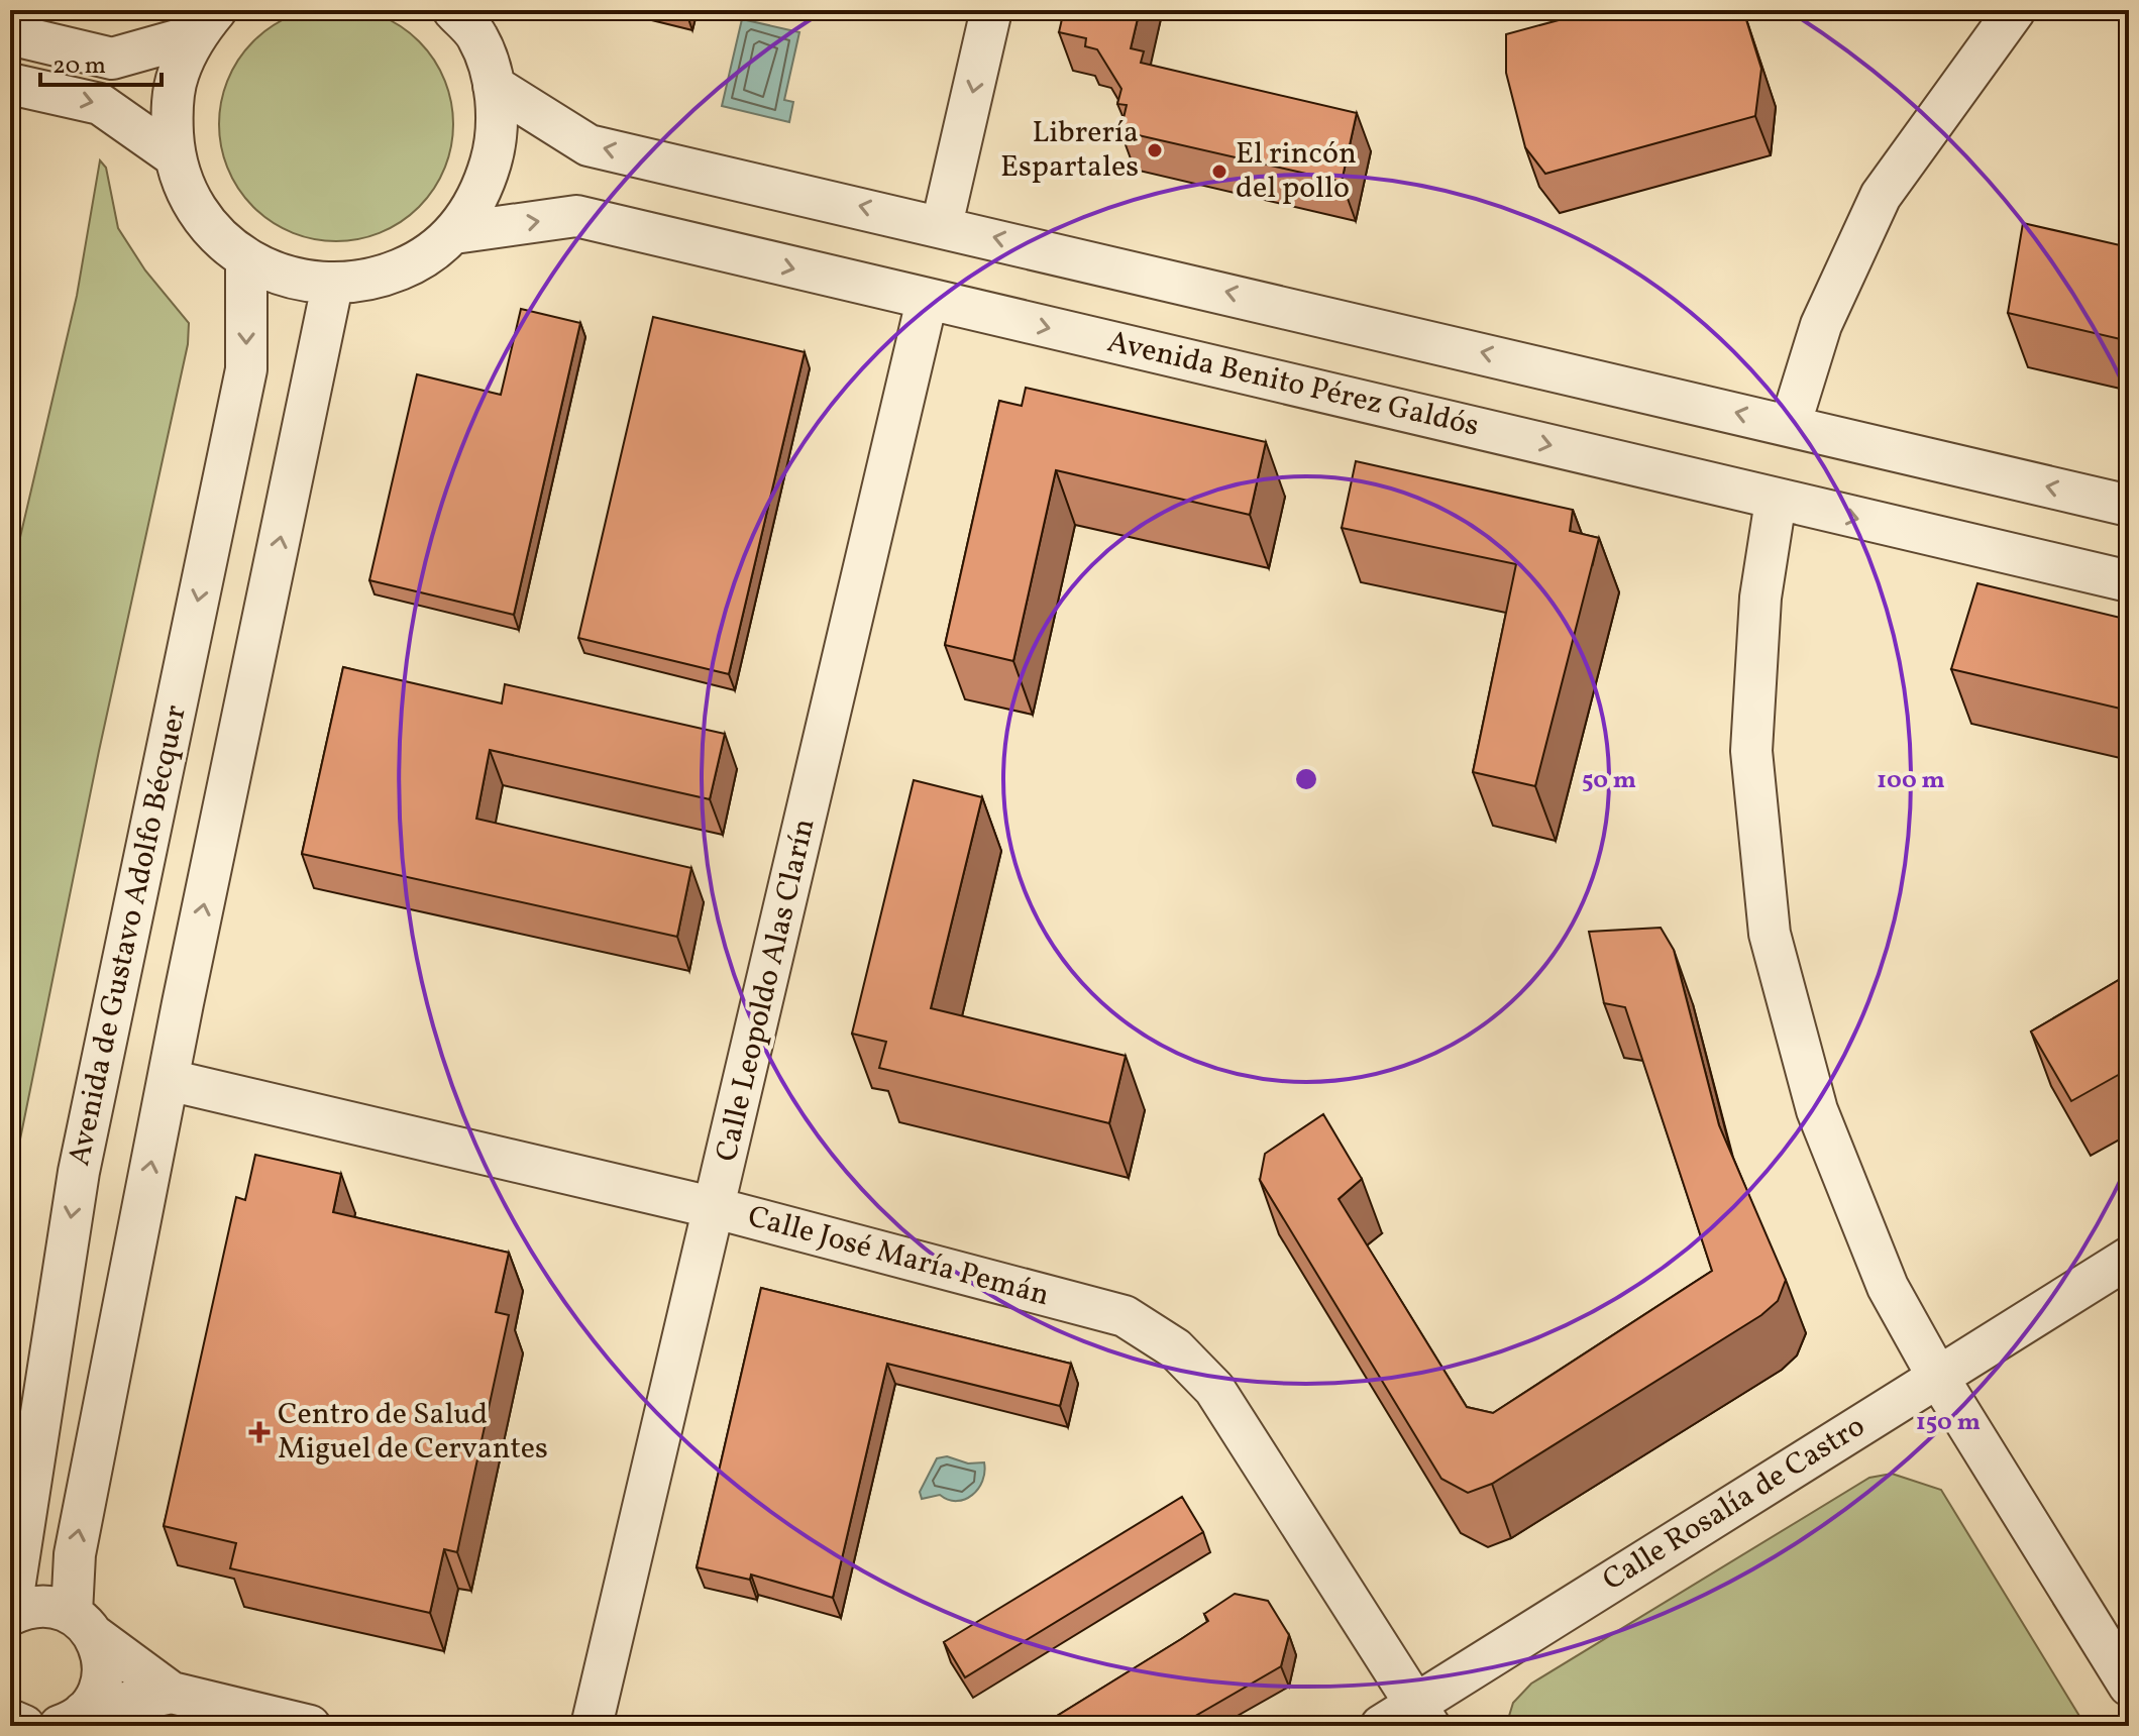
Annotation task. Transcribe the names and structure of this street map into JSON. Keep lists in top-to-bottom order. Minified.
{"streets":{"street":["Avenida Benito Pérez Galdós","Avenida de Gustavo Adolfo Bécquer","Calle Leopoldo Alas Clarín","Calle José María Pemán","Calle Rosalía de Castro"]},"crossings":[["Avenida Benito Pérez Galdós","Calle Leopoldo Alas Clarín"],["Calle Leopoldo Alas Clarín","Calle José María Pemán"],["Calle José María Pemán","Calle Rosalía de Castro"]],"places":{"other":["Librería Espartales","El rincón del pollo"],"health":["Centro de Salud Miguel de Cervantes"]},"scale_bar":"20 m","rings":["50 m","100 m","150 m"]}
